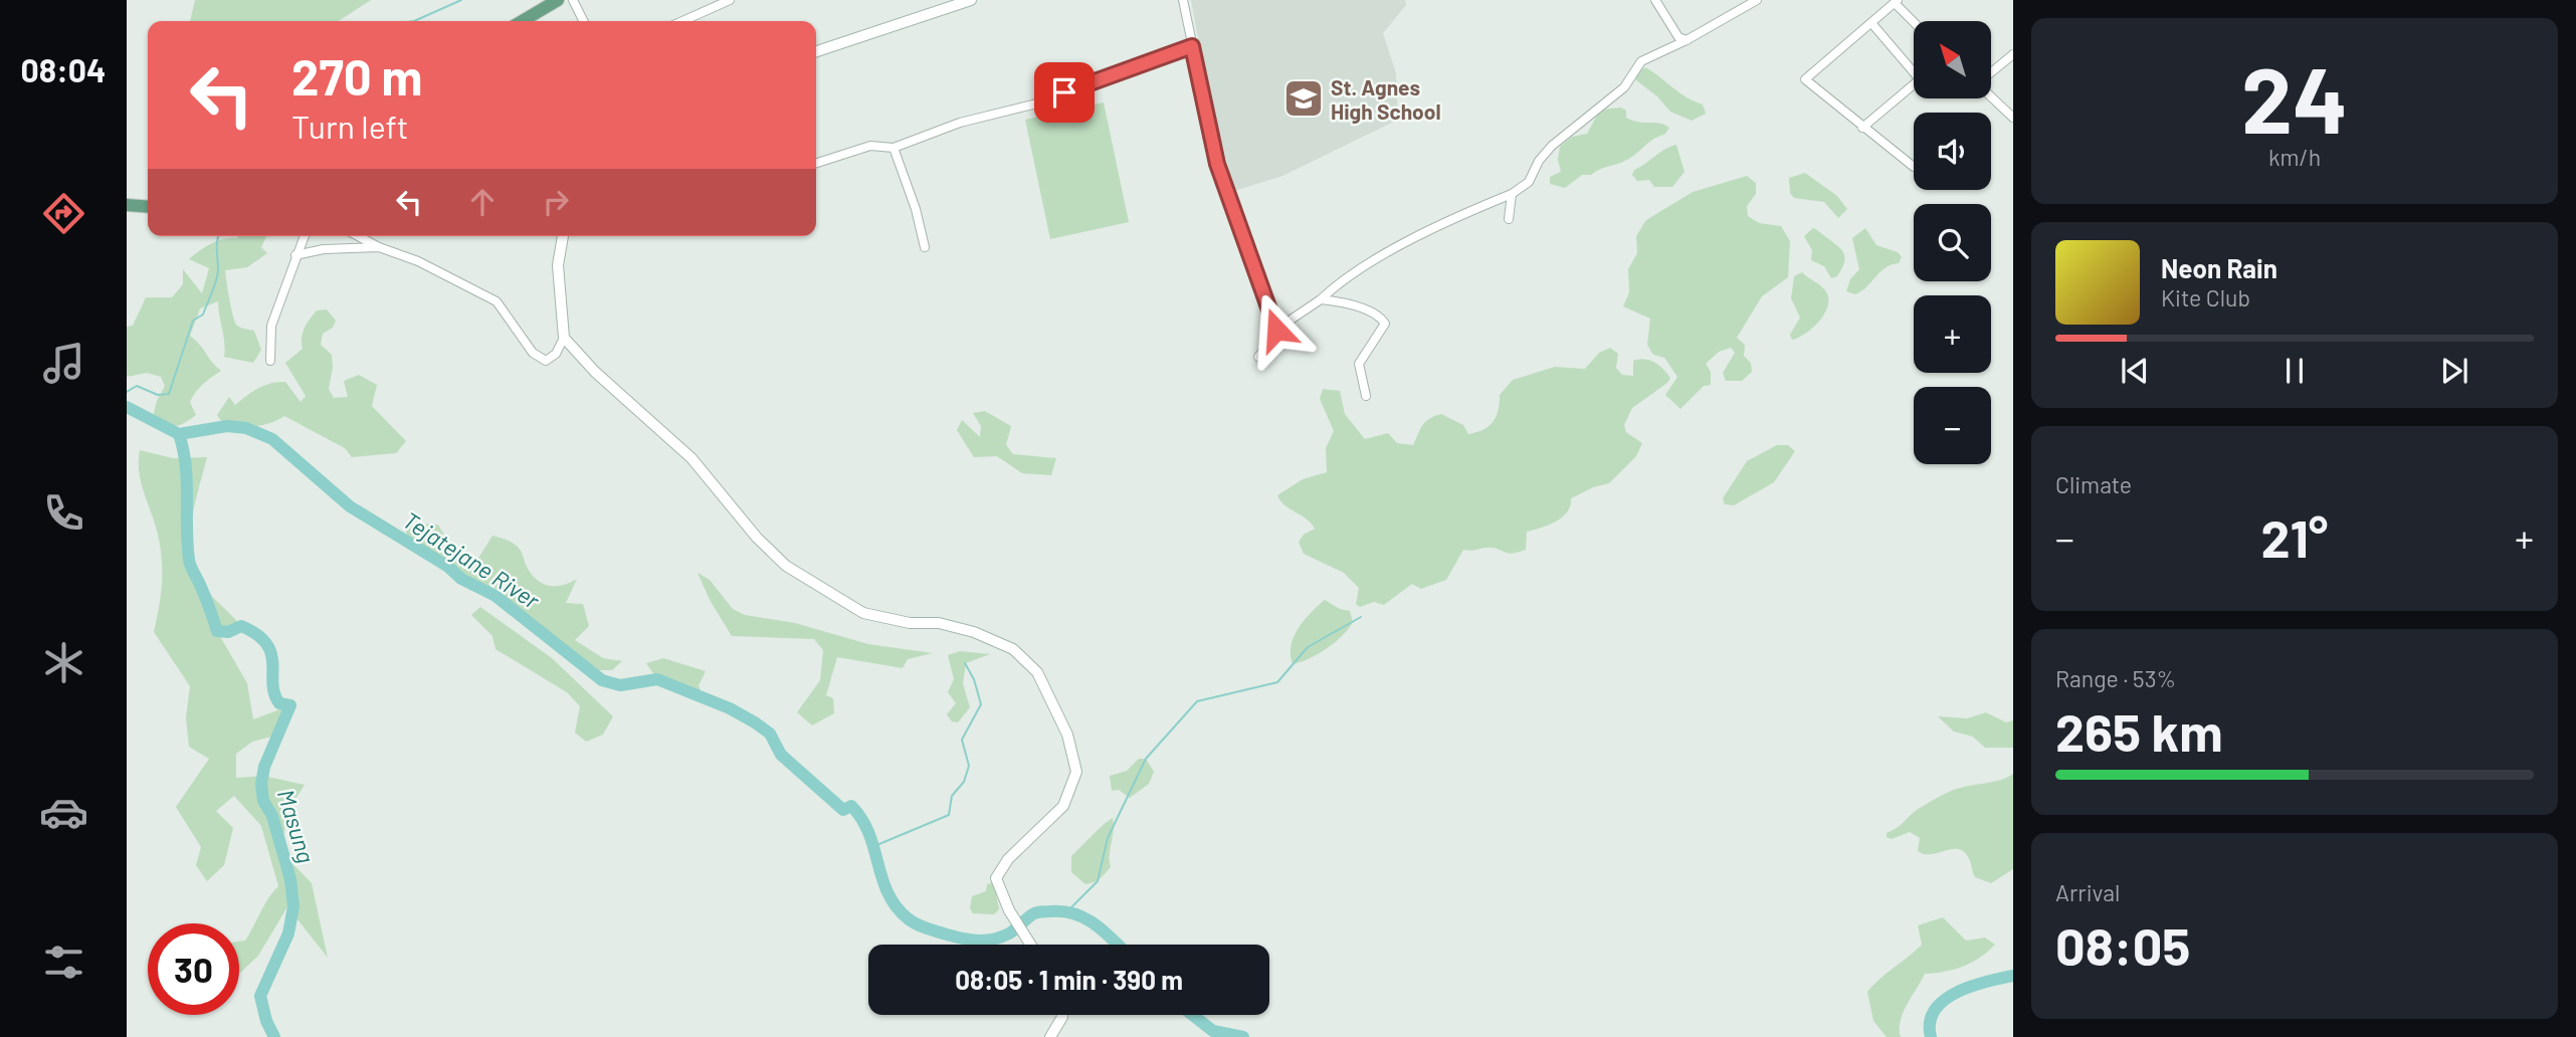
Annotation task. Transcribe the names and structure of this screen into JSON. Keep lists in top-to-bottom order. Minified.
{"water":["Tejatejane River","Masung"],"places":{"school or university":["St. Agnes High School"]},"north":"top left","page":{"tabs":"08:04","tile":[["24","km/h"],"Climate",["Range · 53%","265 km"],["Arrival","08:05"]],"map_buttons":["+","−"],"turn":["270 m","Turn left"],"song":["Neon Rain","Kite Club"],"heat":["−","21°","+"],"limit":"30","trip":"08:05 · 1 min · 390 m"}}
